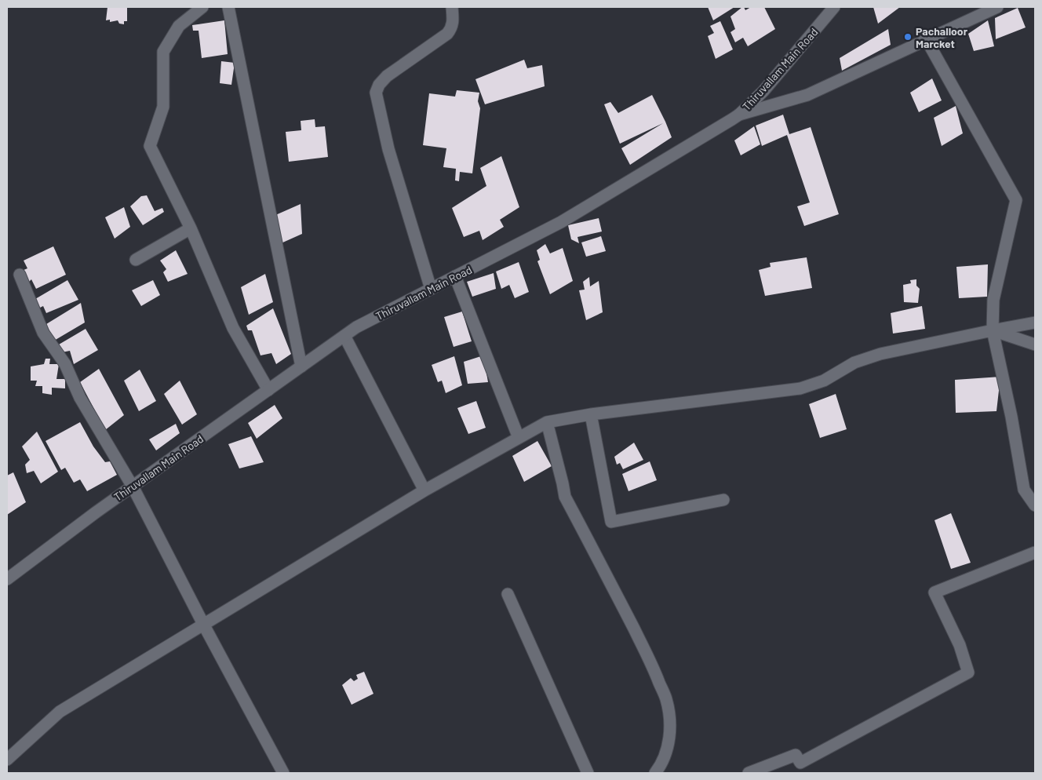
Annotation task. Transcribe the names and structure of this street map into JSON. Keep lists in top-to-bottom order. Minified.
{"streets":{"street":["Thiruvallam Main Road"]},"places":["Pachalloor Marcket"]}
